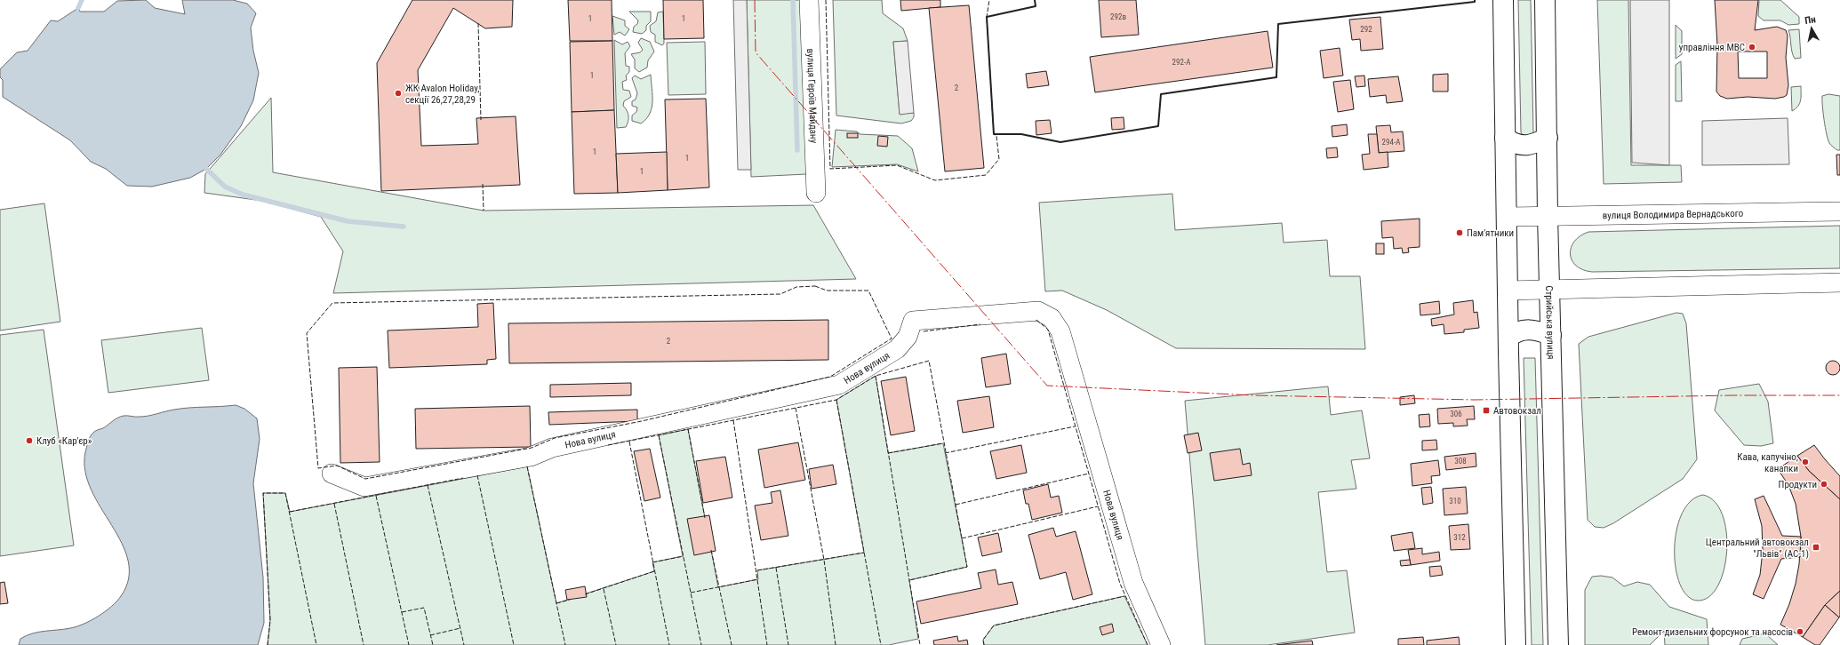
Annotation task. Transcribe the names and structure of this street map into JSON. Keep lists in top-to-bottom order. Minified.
{"streets":{"main road":["Стрийська вулиця"],"street":["вулиця Героїв Майдану","вулиця Володимира Вернадського","Нова вулиця"]},"crossings":[["вулиця Володимира Вернадського","Стрийська вулиця"]],"places":{"other":["управління МВС","ЖК Avalon Holiday, секції 26,27,28,29","Пам'ятники","Клуб «Кар'єр»","Кава, капучіно, канапки","Продукти","Ремонт дизельних форсунок та насосів"],"transit":["Автовокзал","Центральний автовокзал \"Львів\" (АС-1)"]},"house_numbers":["292в","1","1","292","292-А","1","2","294-А","1","1","1","2","306","308","310","312"],"north":"top"}
